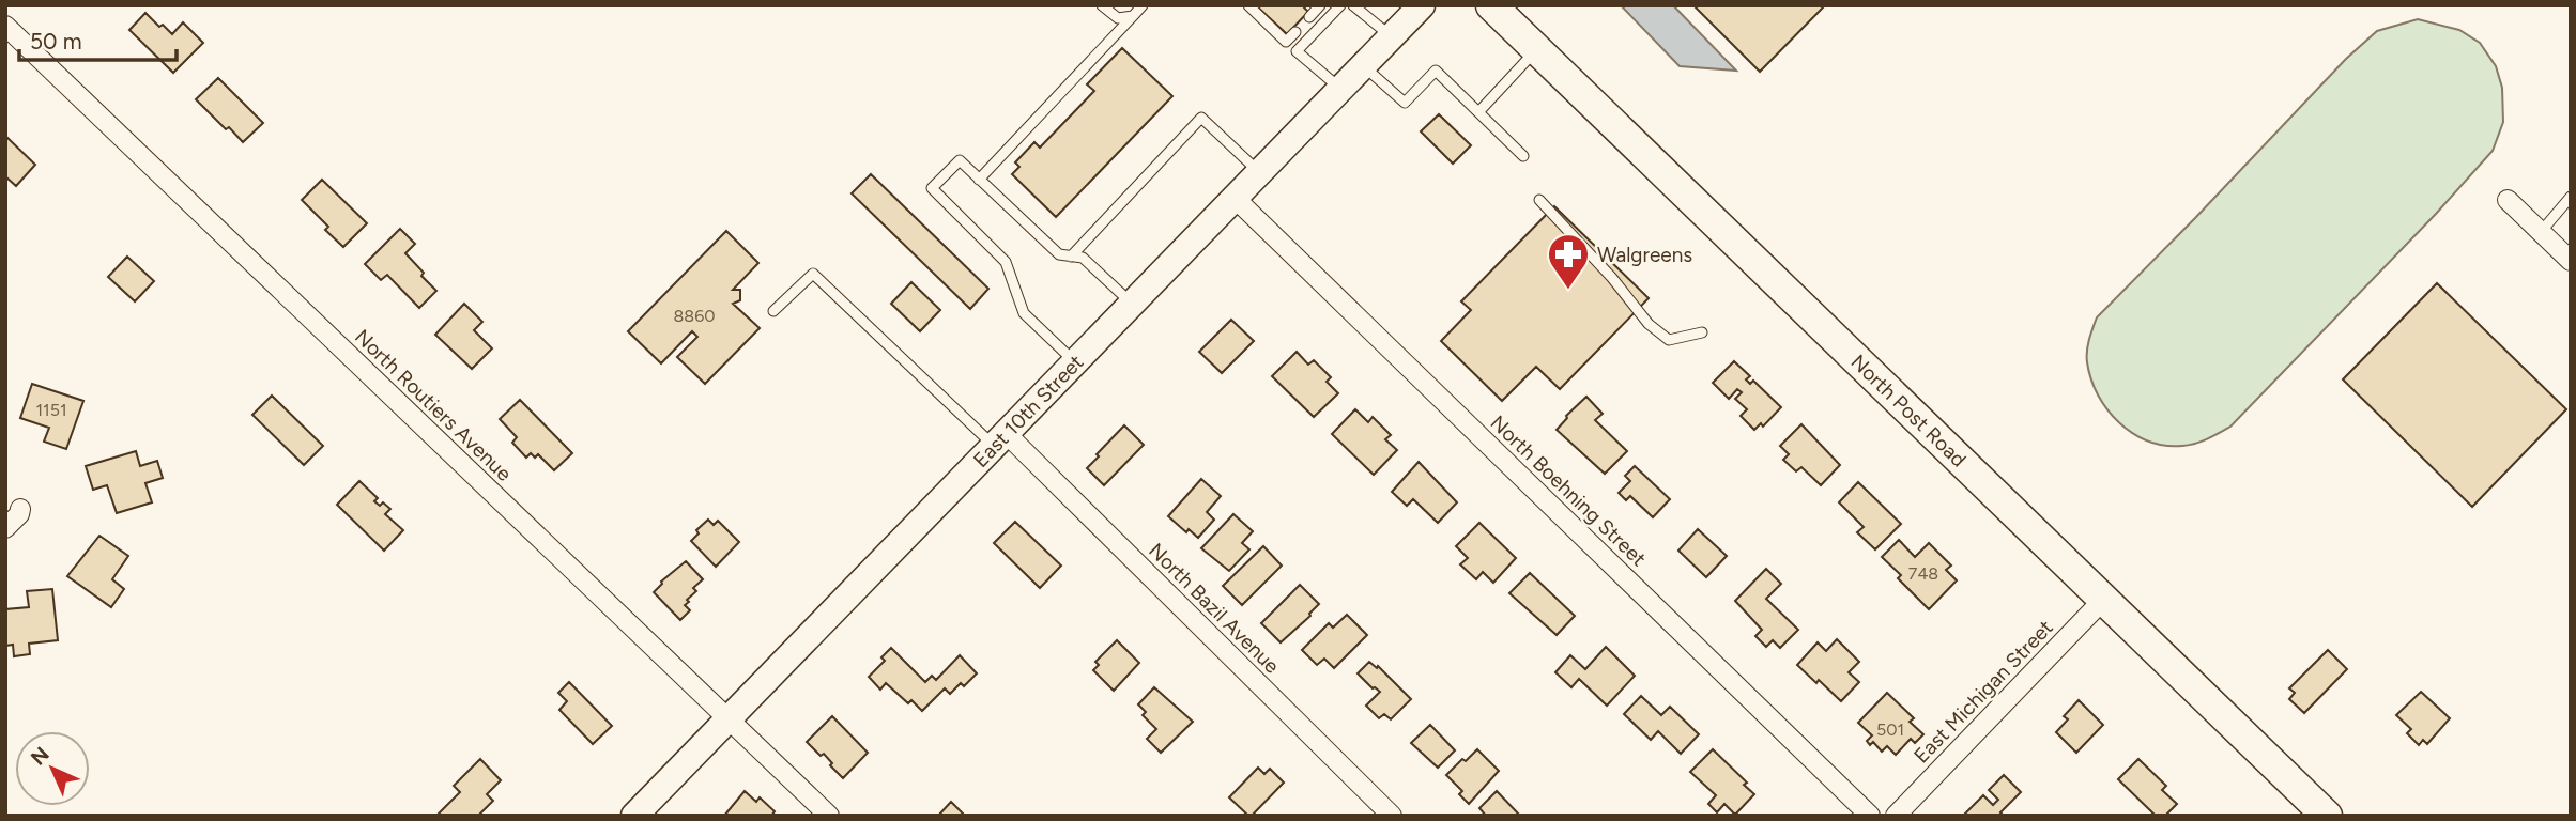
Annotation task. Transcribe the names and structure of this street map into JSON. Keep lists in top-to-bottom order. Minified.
{"streets":{"main road":["East 10th Street","North Post Road"],"street":["North Routiers Avenue","North Boehning Street","North Bazil Avenue","East Michigan Street"]},"crossings":[["North Routiers Avenue","East 10th Street"],["East 10th Street","North Boehning Street"],["East 10th Street","North Bazil Avenue"],["North Post Road","East Michigan Street"]],"places":{"pharmacy":["Walgreens"]},"house_numbers":["8860","1151","748","501"],"scale_bar":"50 m","north":"top left"}
